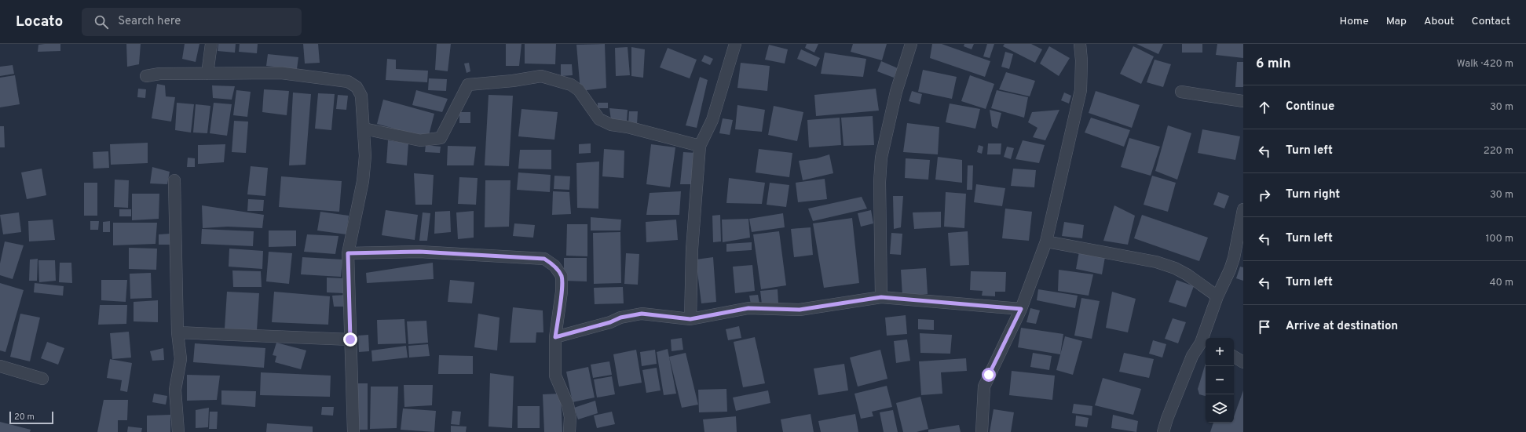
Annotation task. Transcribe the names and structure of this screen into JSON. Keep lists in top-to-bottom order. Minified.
{"scale_bar":"20 m","page":{"header":"Locato","search":"Search here","nav":["Home","Map","About","Contact"],"heading":["6 min","Walk · 420 m"],"list":[["Continue","30 m"],["Turn left","220 m"],["Turn right","30 m"],["Turn left","100 m"],["Turn left","40 m"],"Arrive at destination"],"map_buttons":["+","−"],"scale":"20 m"}}
